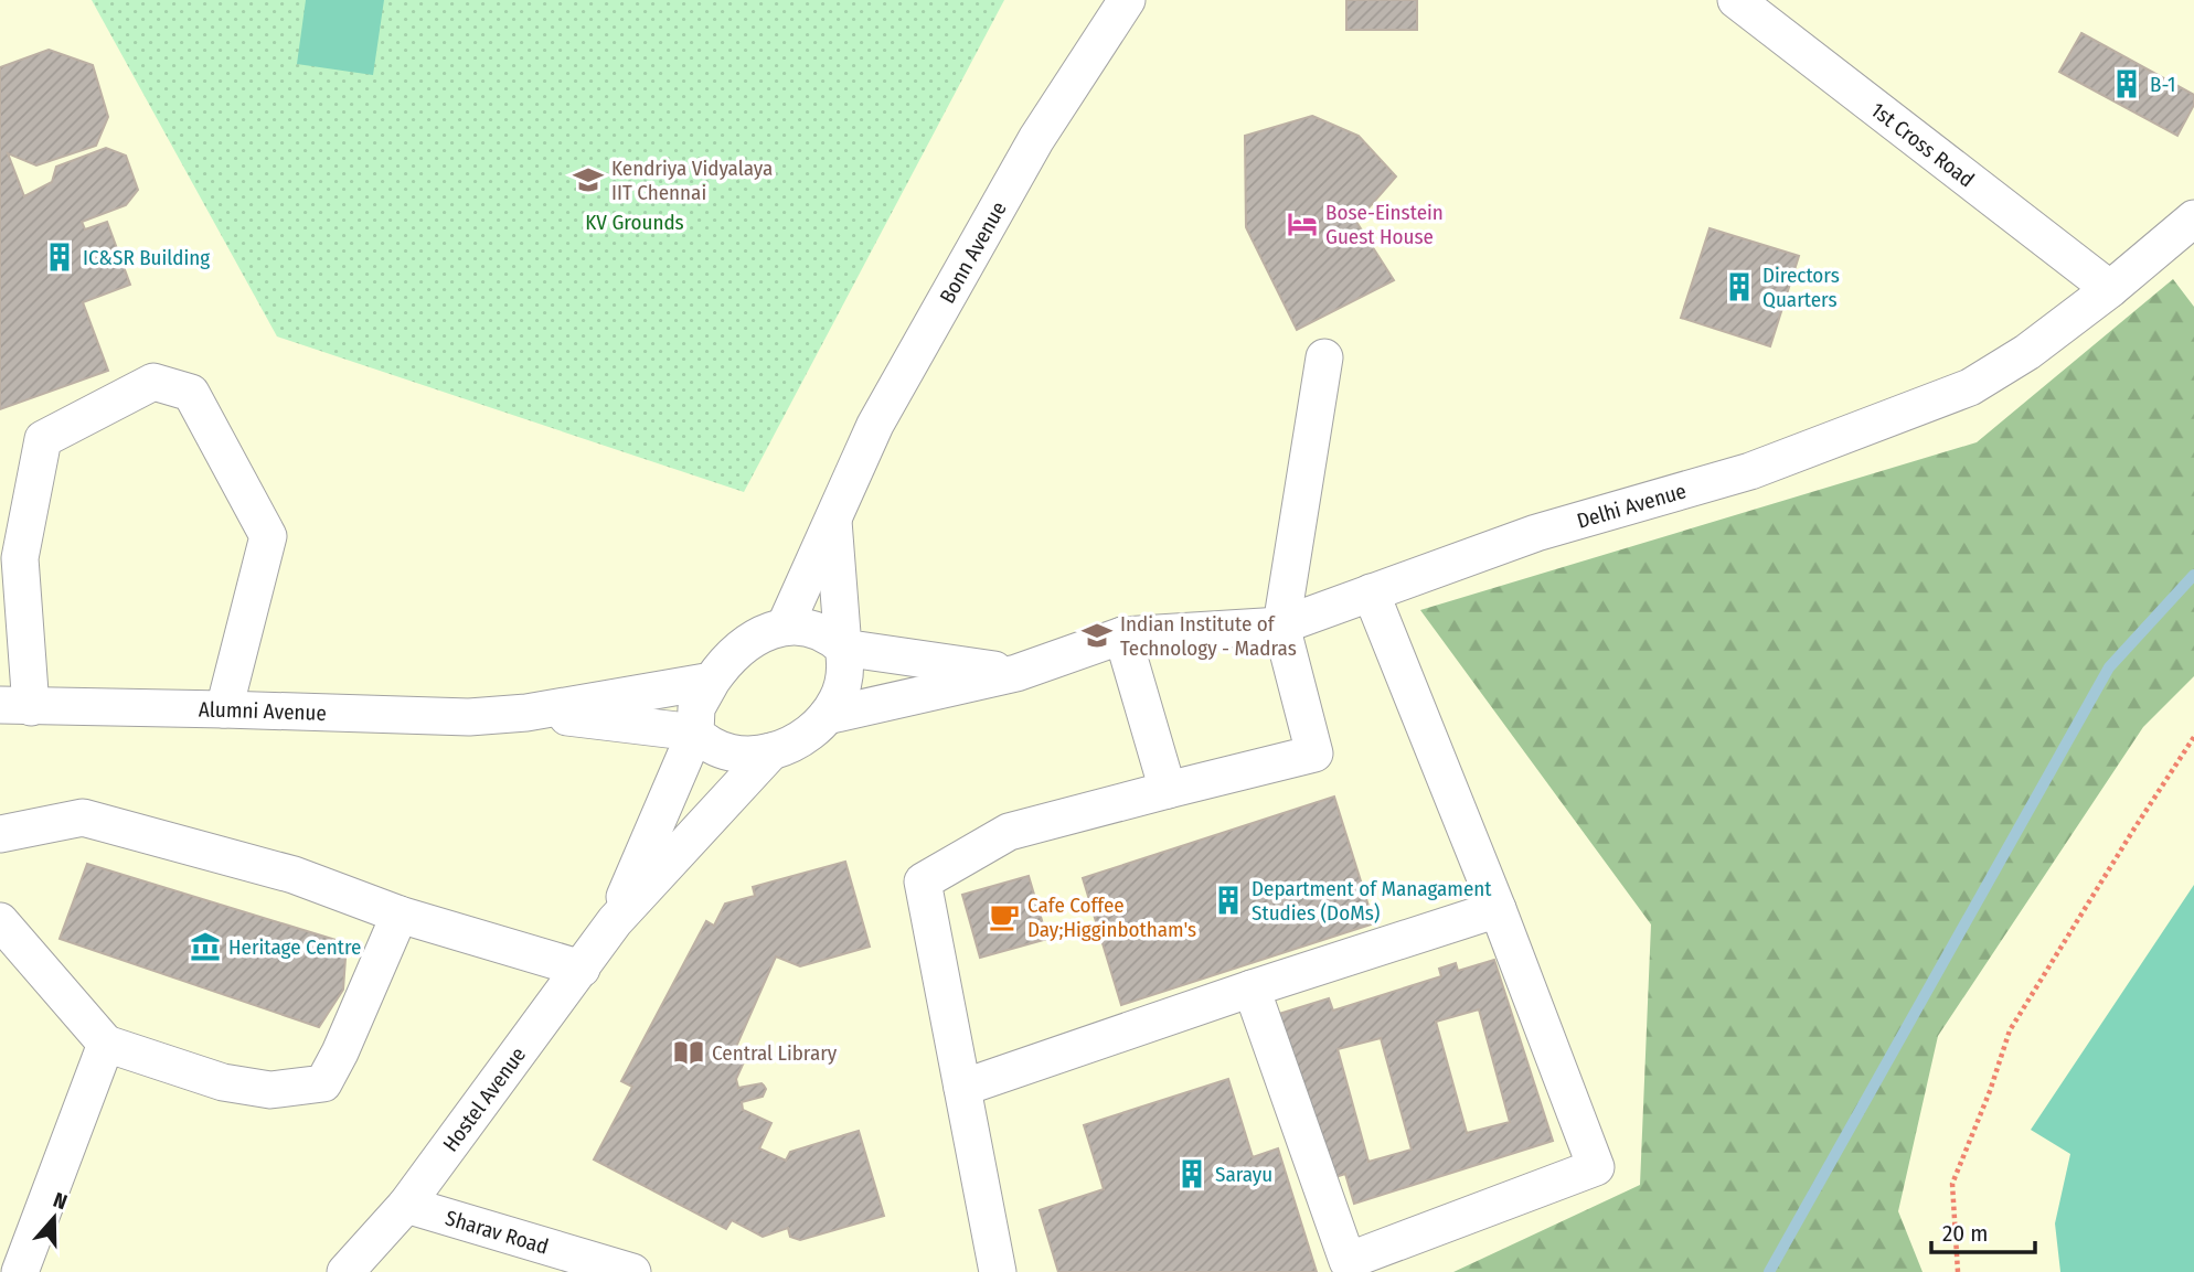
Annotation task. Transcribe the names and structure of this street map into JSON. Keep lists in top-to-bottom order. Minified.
{"streets":{"street":["1st Cross Road","Bonn Avenue","Delhi Avenue","Alumni Avenue","Hostel Avenue","Sharav Road"]},"crossings":[["1st Cross Road","Delhi Avenue"],["Bonn Avenue","Delhi Avenue"],["Hostel Avenue","Sharav Road"]],"parks":["KV Grounds"],"places":{"building":["B-1","IC&SR Building","Directors Quarters","Department of Managament Studies (DoMs)","Sarayu"],"school or university":["Kendriya Vidyalaya IIT Chennai","Indian Institute of Technology - Madras"],"hotel":["Bose-Einstein Guest House"],"cafe":["Cafe Coffee Day;Higginbotham's"],"museum":["Heritage Centre"],"library":["Central Library"]},"scale_bar":"20 m","north":"top"}
